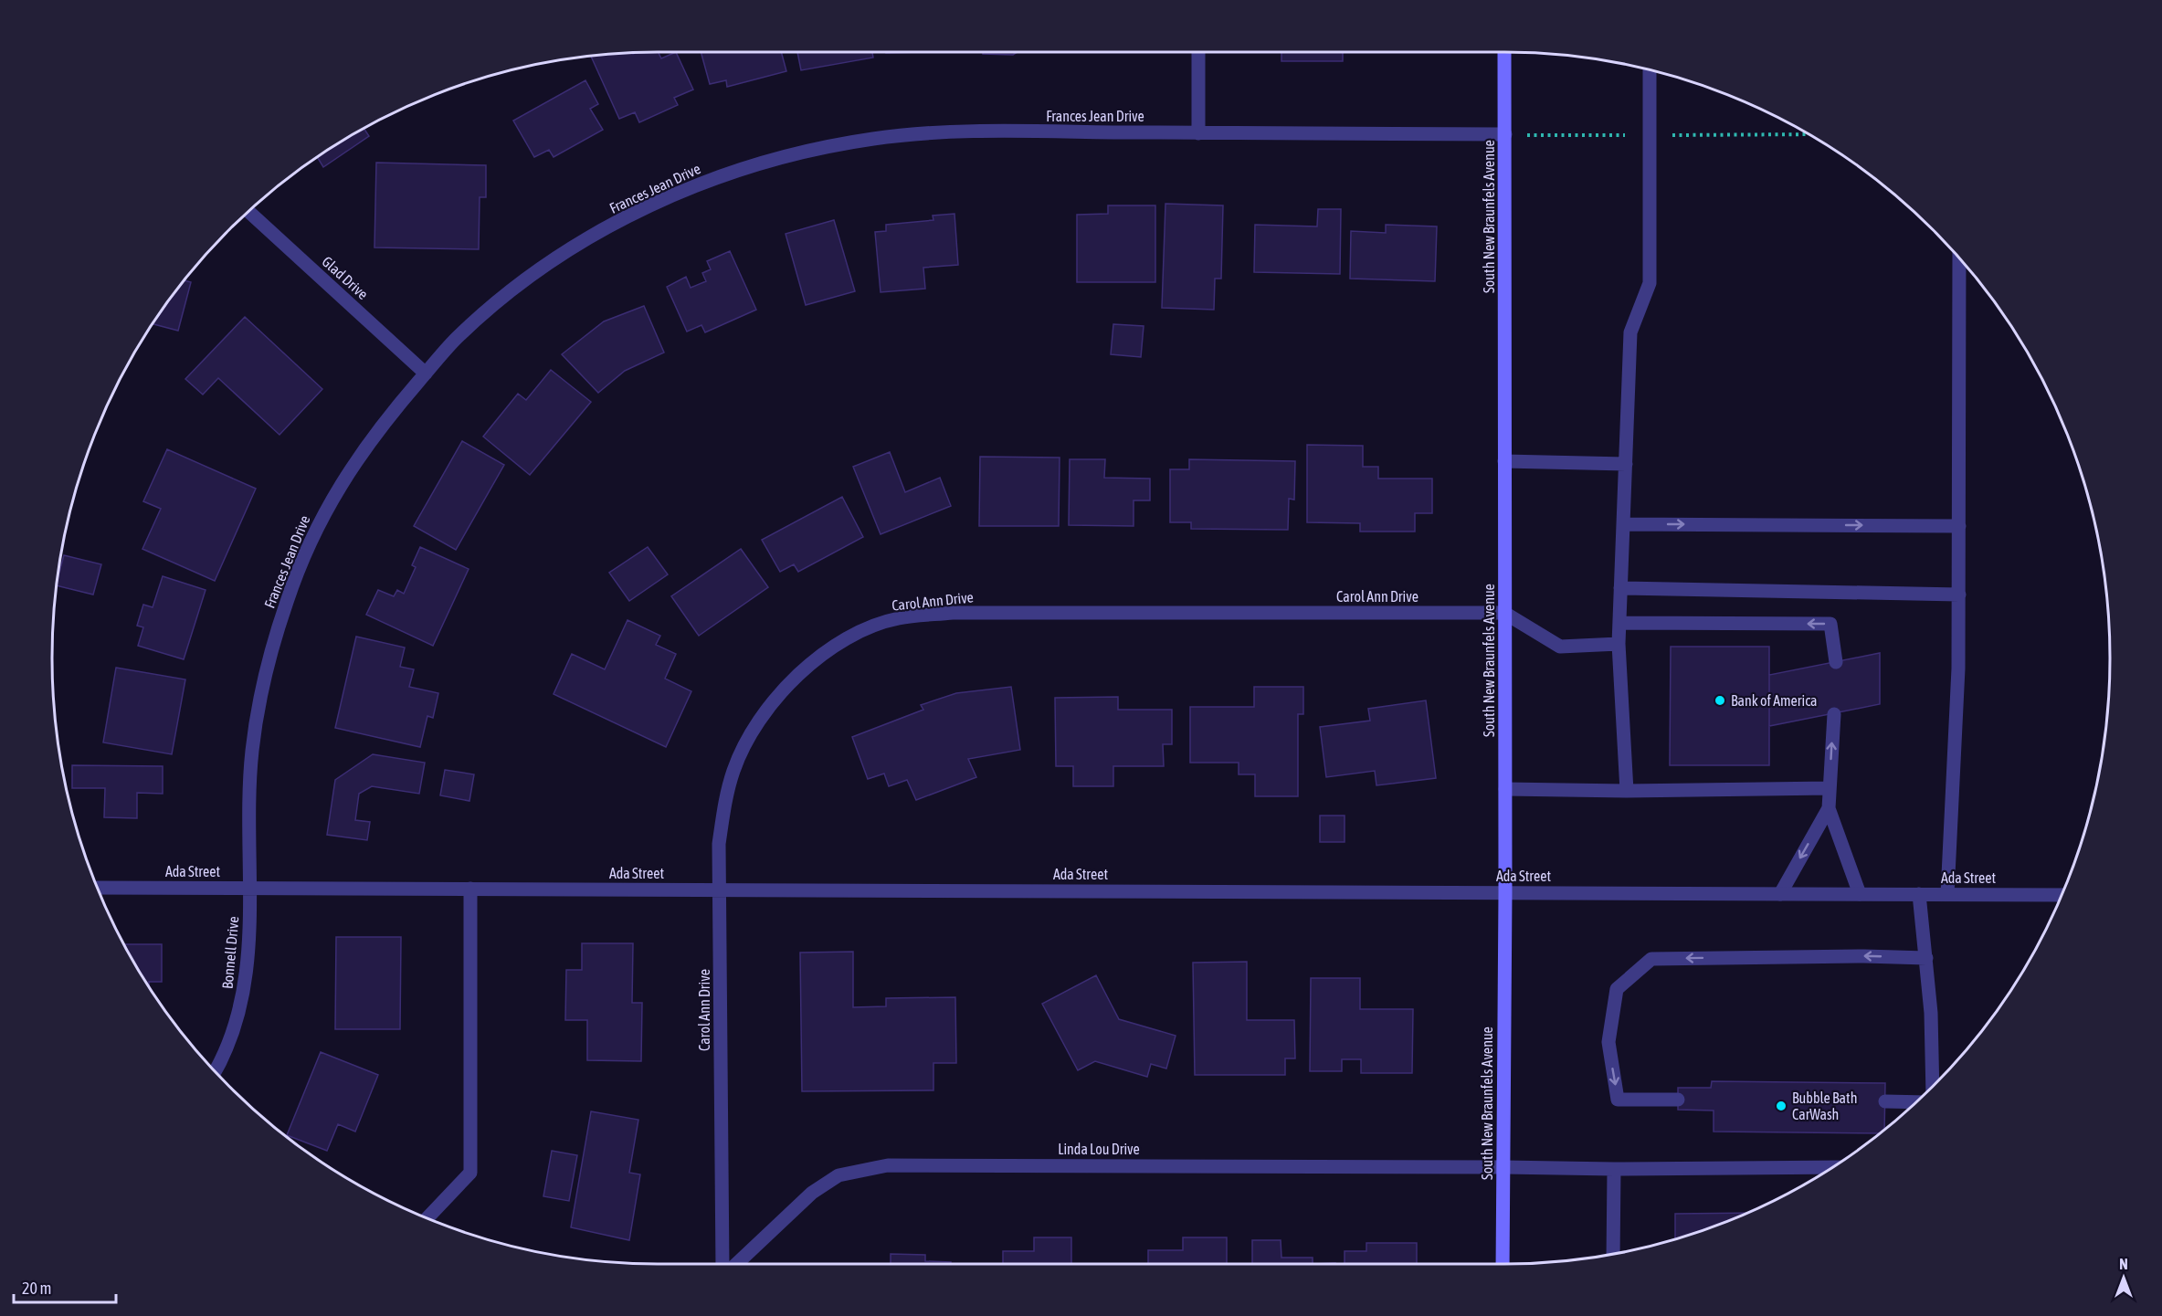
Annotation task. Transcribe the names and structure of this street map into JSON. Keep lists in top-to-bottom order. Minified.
{"streets":{"main road":["South New Braunfels Avenue"],"street":["Frances Jean Drive","Glad Drive","Carol Ann Drive","Ada Street","Bonnell Drive","Linda Lou Drive"]},"crossings":[["Frances Jean Drive","South New Braunfels Avenue"],["Frances Jean Drive","Glad Drive"],["Frances Jean Drive","Ada Street"],["Frances Jean Drive","Bonnell Drive"],["South New Braunfels Avenue","Carol Ann Drive"],["South New Braunfels Avenue","Ada Street"],["South New Braunfels Avenue","Linda Lou Drive"],["Carol Ann Drive","Ada Street"],["Ada Street","Bonnell Drive"]],"places":["Bank of America","Bubble Bath CarWash"],"scale_bar":"20 m","north":"top"}
